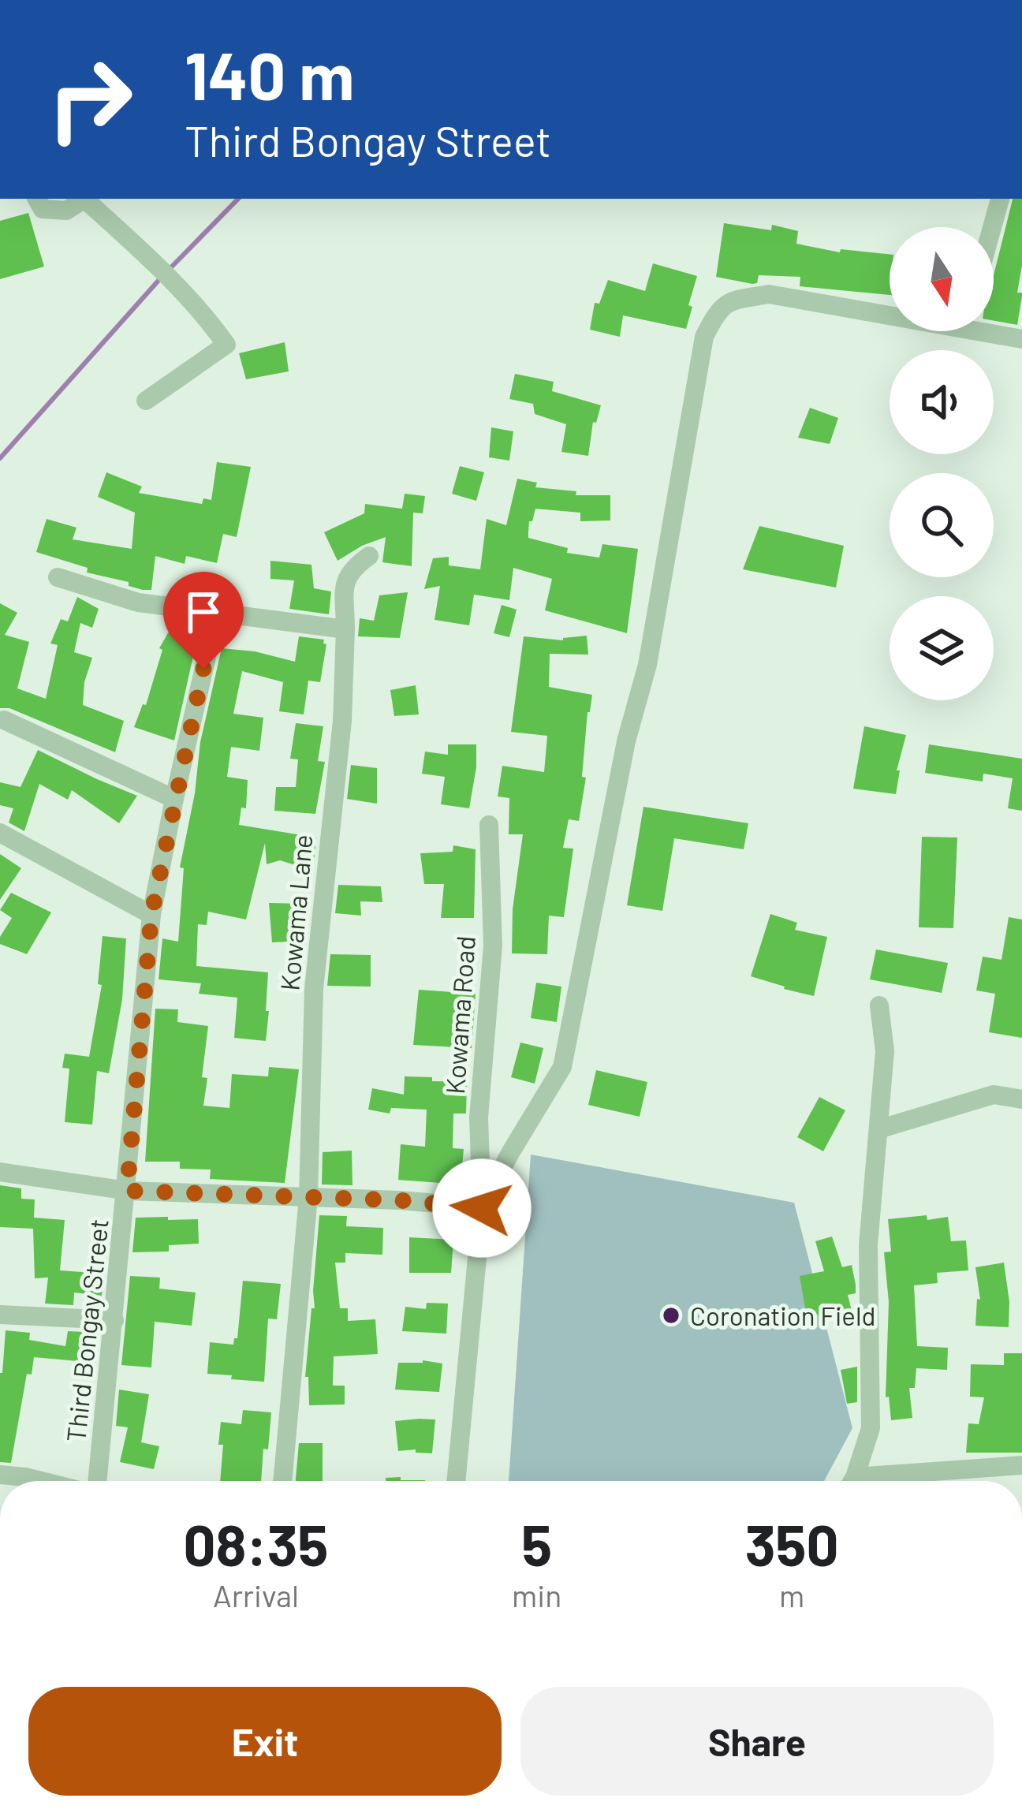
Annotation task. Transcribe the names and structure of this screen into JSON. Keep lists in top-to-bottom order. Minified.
{"streets":{"street":["Kowama Lane","Kowama Road","Third Bongay Street"]},"places":["Coronation Field"],"north":"bottom","page":{"turn":["140 m","Third Bongay Street"],"eta":["08:35","Arrival","5","min","350","m"],"buttons":["Exit","Share"]}}
